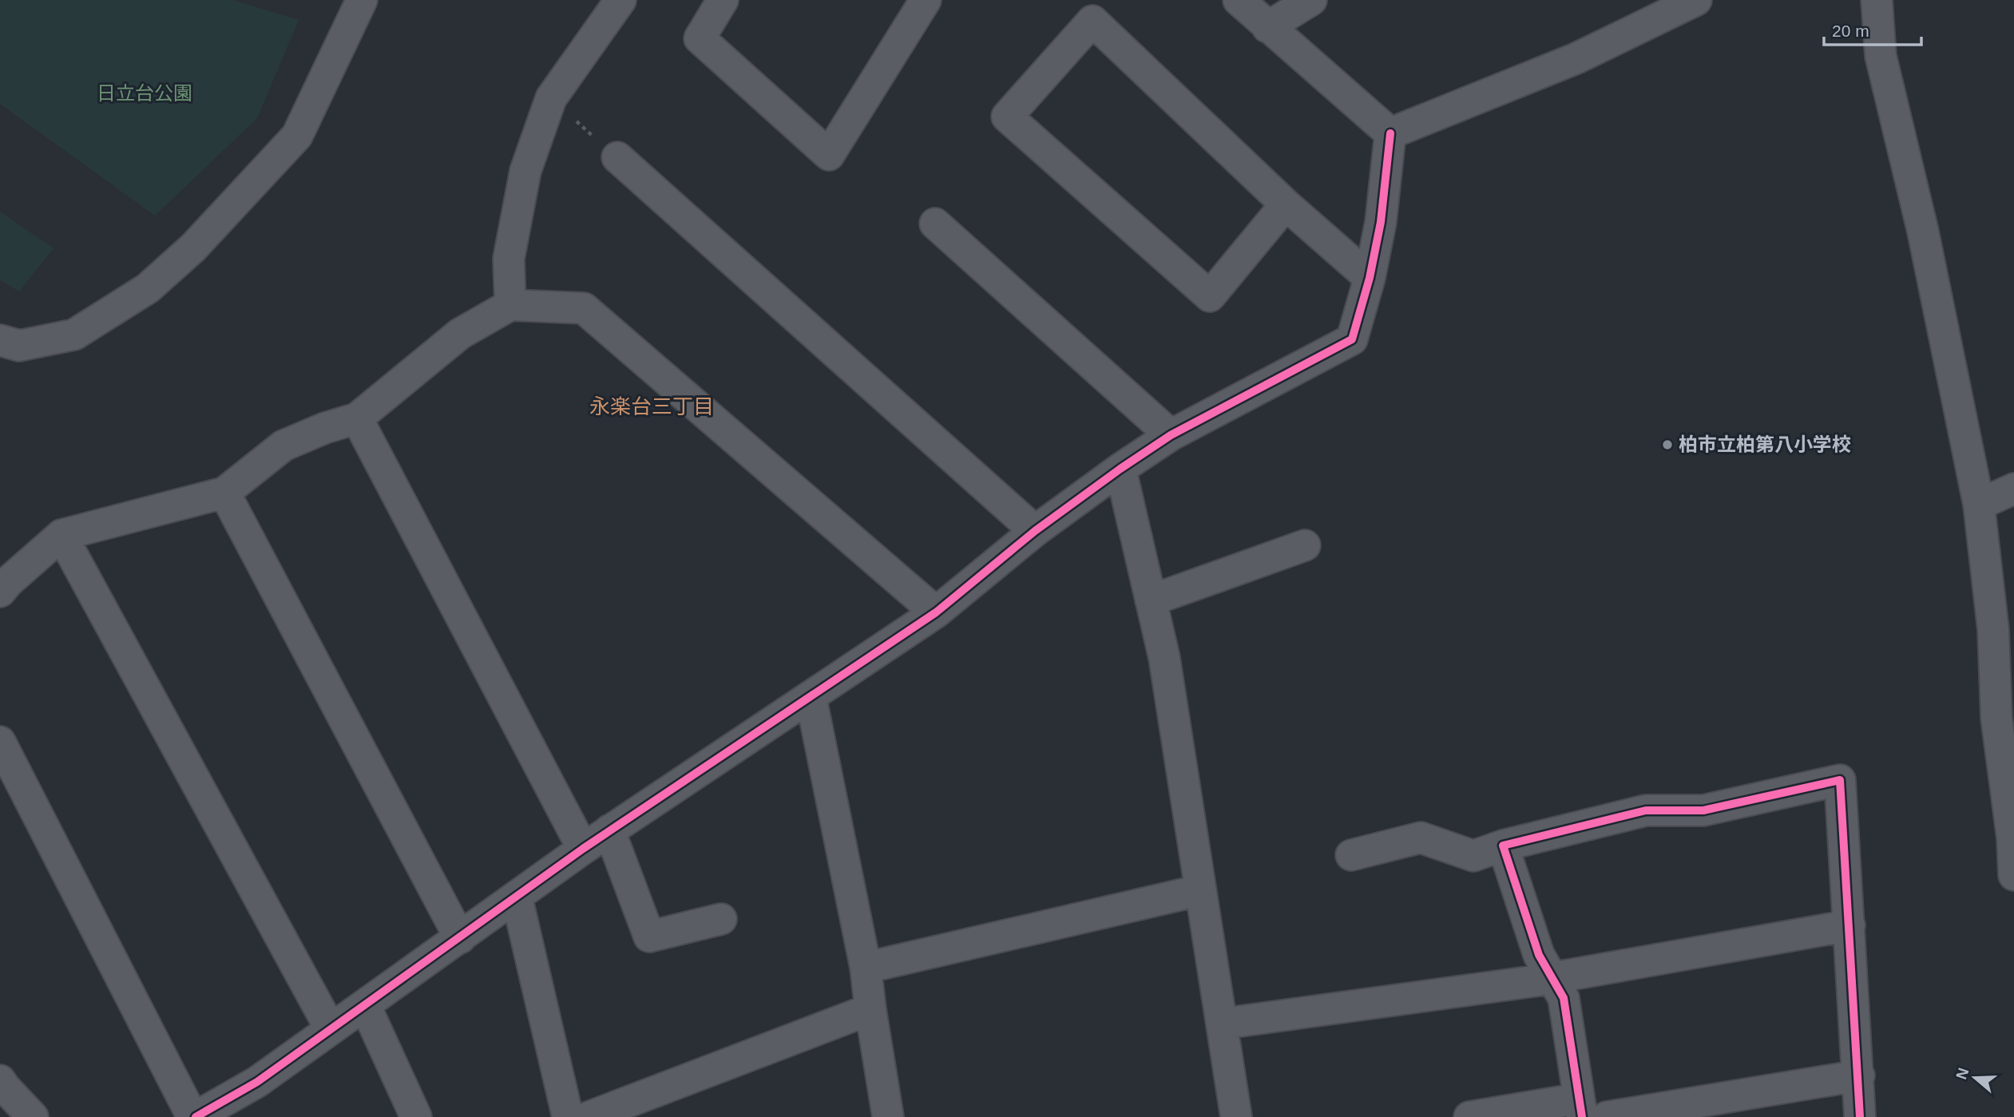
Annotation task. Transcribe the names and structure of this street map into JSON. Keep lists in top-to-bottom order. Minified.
{"districts":["永楽台三丁目"],"parks":["日立台公園"],"places":["柏市立柏第八小学校"],"scale_bar":"20 m","north":"left"}
